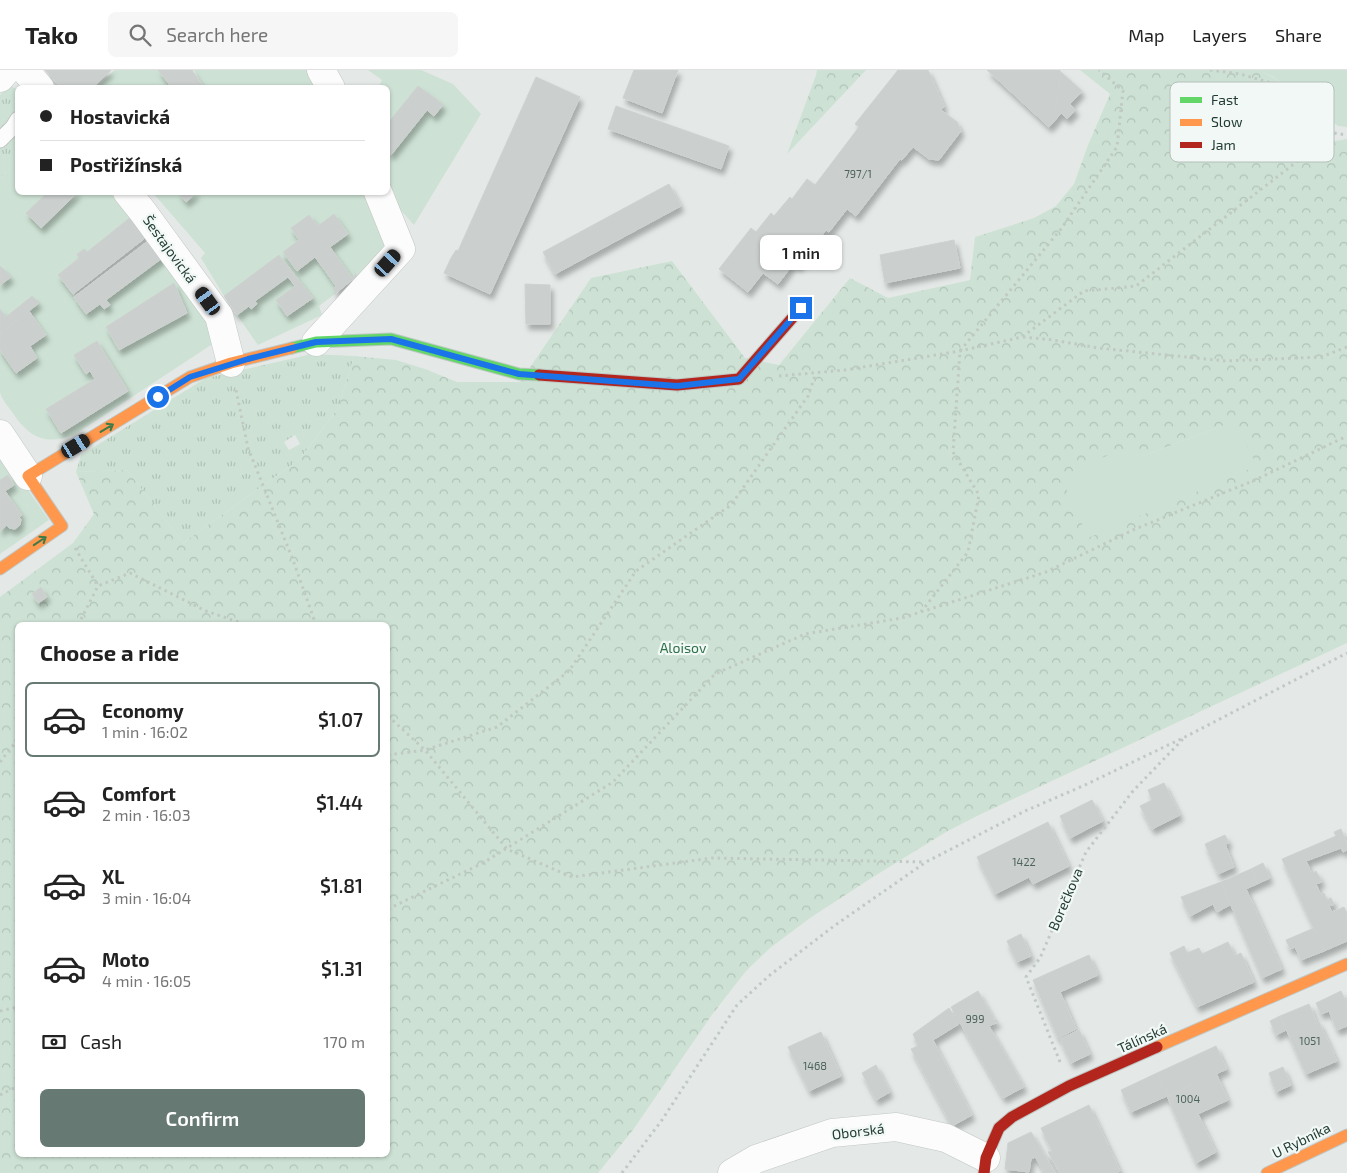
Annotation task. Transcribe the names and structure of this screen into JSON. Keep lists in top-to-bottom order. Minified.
{"streets":{"street":["Šestajovická","Tálínská","Oborská","U Rybníka"],"path":["Borečkova"]},"crossings":[["Borečkova","Tálínská"],["Tálínská","Oborská"]],"parks":["Aloisov"],"house_numbers":["797/1","1422","999","1051","1468","1004"],"legend":["Fast","Slow","Jam"],"page":{"header":"Tako","search":"Search here","nav":["Map","Layers","Share"],"banner":["Hostavická","Postřižínská"],"bubble":"1 min","heading":"Choose a ride","list":[{"name":"Economy","note":"1 min · 16:02","value":"$1.07"},{"name":"Comfort","note":"2 min · 16:03","value":"$1.44"},{"name":"XL","note":"3 min · 16:04","value":"$1.81"},{"name":"Moto","note":"4 min · 16:05","value":"$1.31"}],"pay":["Cash","170 m"],"buttons":"Confirm"}}
